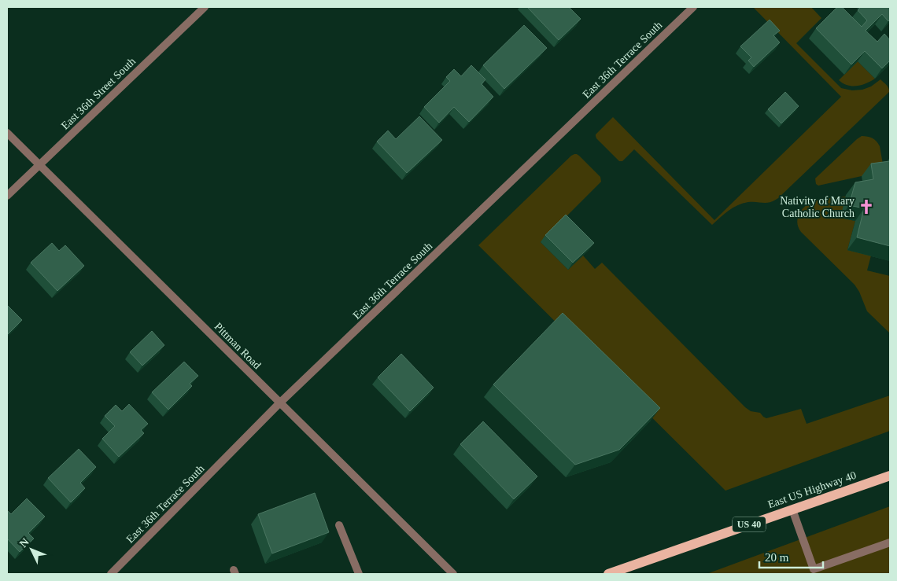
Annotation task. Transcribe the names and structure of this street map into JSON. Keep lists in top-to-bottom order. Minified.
{"streets":{"main road":["East US Highway 40","US 40"],"street":["East 36th Terrace South","East 36th Street South","Pittman Road"]},"crossings":[["East 36th Terrace South","Pittman Road"],["East 36th Street South","Pittman Road"]],"places":{"church":["Nativity of Mary Catholic Church"]},"scale_bar":"20 m","north":"top left"}
